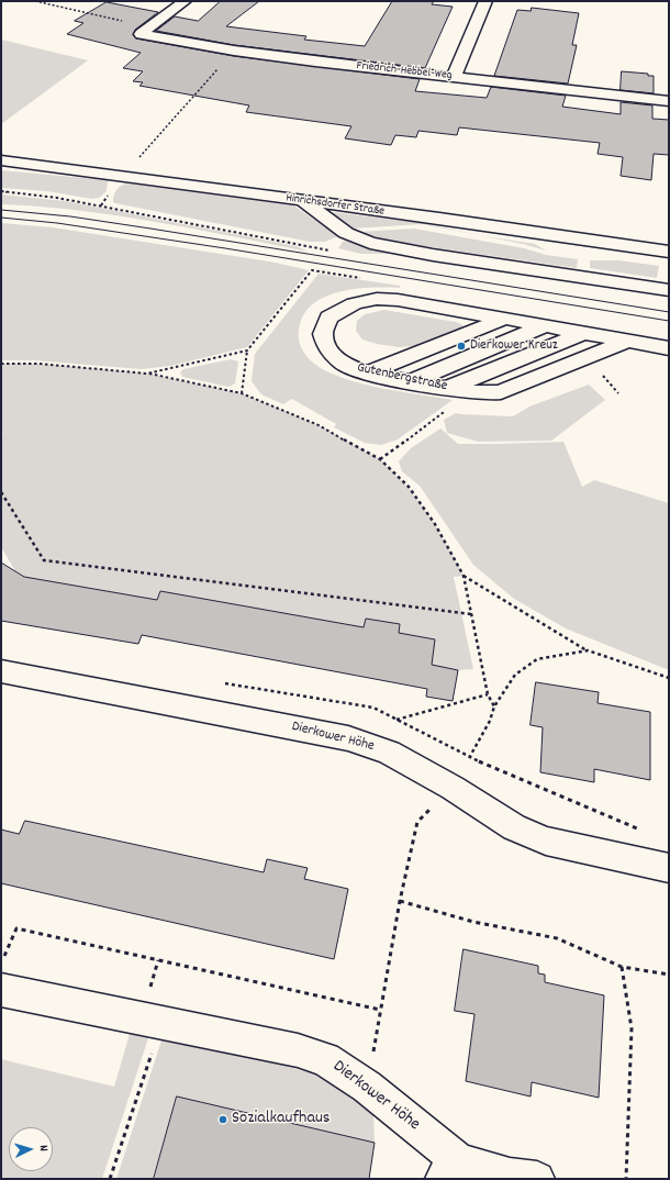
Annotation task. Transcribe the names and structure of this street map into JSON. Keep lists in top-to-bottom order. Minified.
{"streets":{"street":["Friedrich-Hebbel-Weg","Hinrichsdorfer Straße","Gutenbergstraße","Dierkower Höhe"]},"places":["Dierkower Kreuz","Sozialkaufhaus"],"north":"right"}
